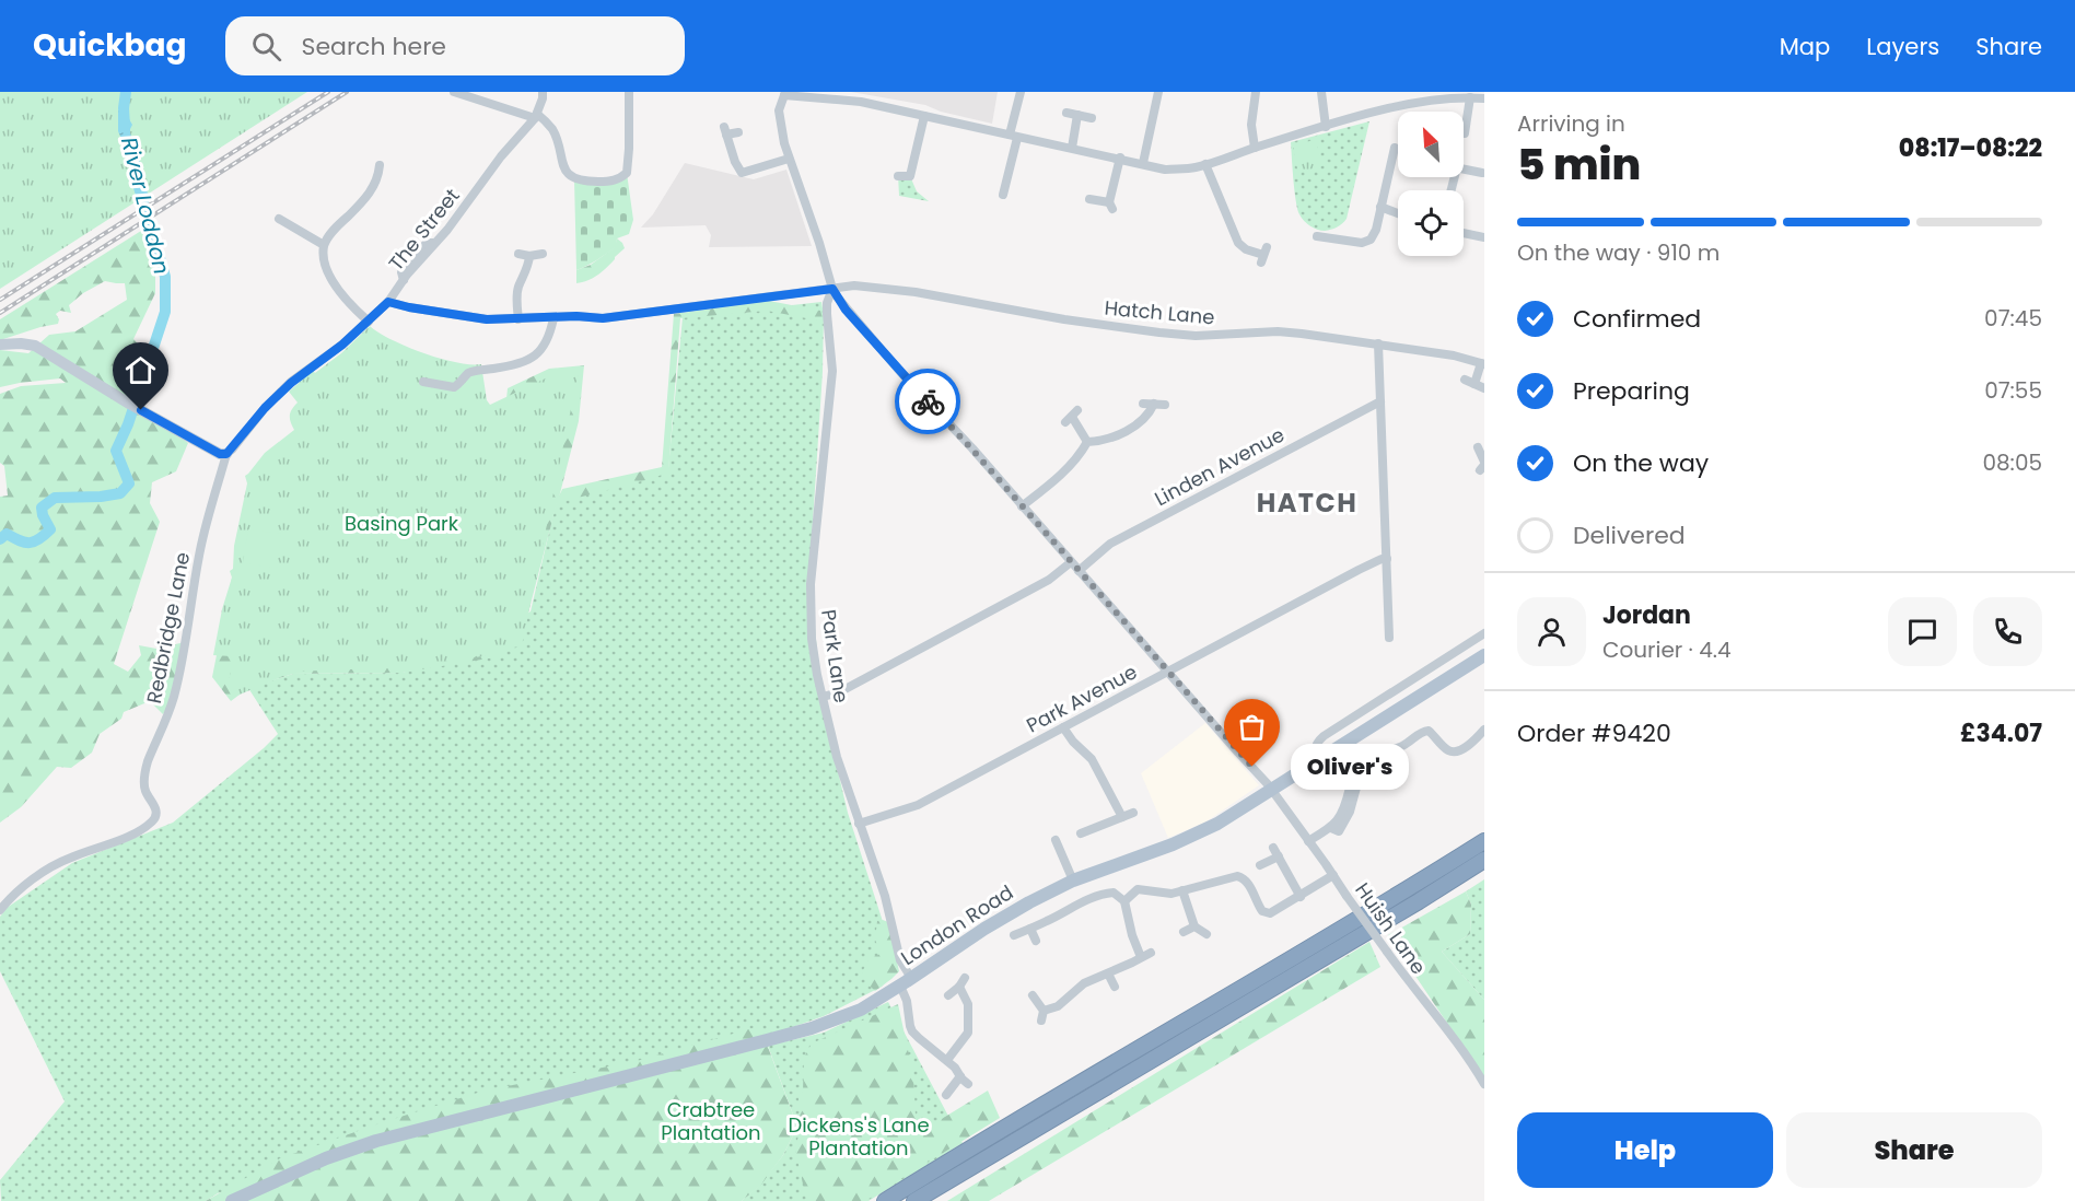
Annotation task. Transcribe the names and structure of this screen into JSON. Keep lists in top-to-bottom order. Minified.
{"streets":{"main road":["London Road"],"street":["The Street","Hatch Lane","Linden Avenue","Redbridge Lane","Park Lane","Park Avenue","Huish Lane"]},"crossings":[["The Street","Hatch Lane"],["The Street","Redbridge Lane"],["Hatch Lane","Park Lane"],["Hatch Lane","Huish Lane"],["Linden Avenue","Huish Lane"],["Park Lane","Park Avenue"],["Park Lane","London Road"],["Park Lane","Huish Lane"],["Park Avenue","Huish Lane"],["London Road","Huish Lane"]],"districts":["HATCH"],"water":["River Loddon"],"parks":["Basing Park","Crabtree Plantation","Dickens's Lane Plantation"],"places":["Oliver's"],"north":"top left","page":{"header":"Quickbag","search":"Search here","nav":["Map","Layers","Share"],"heading":["5 min","Arriving in","08:17–08:22"],"panel":["Jordan","Courier · 4.4","Order #9420","£34.07"],"bar":"On the way · 910 m","list":[["Confirmed","07:45"],["Preparing","07:55"],["On the way","08:05"],"Delivered"],"bubble":"Oliver's","buttons":["Help","Share"]}}
